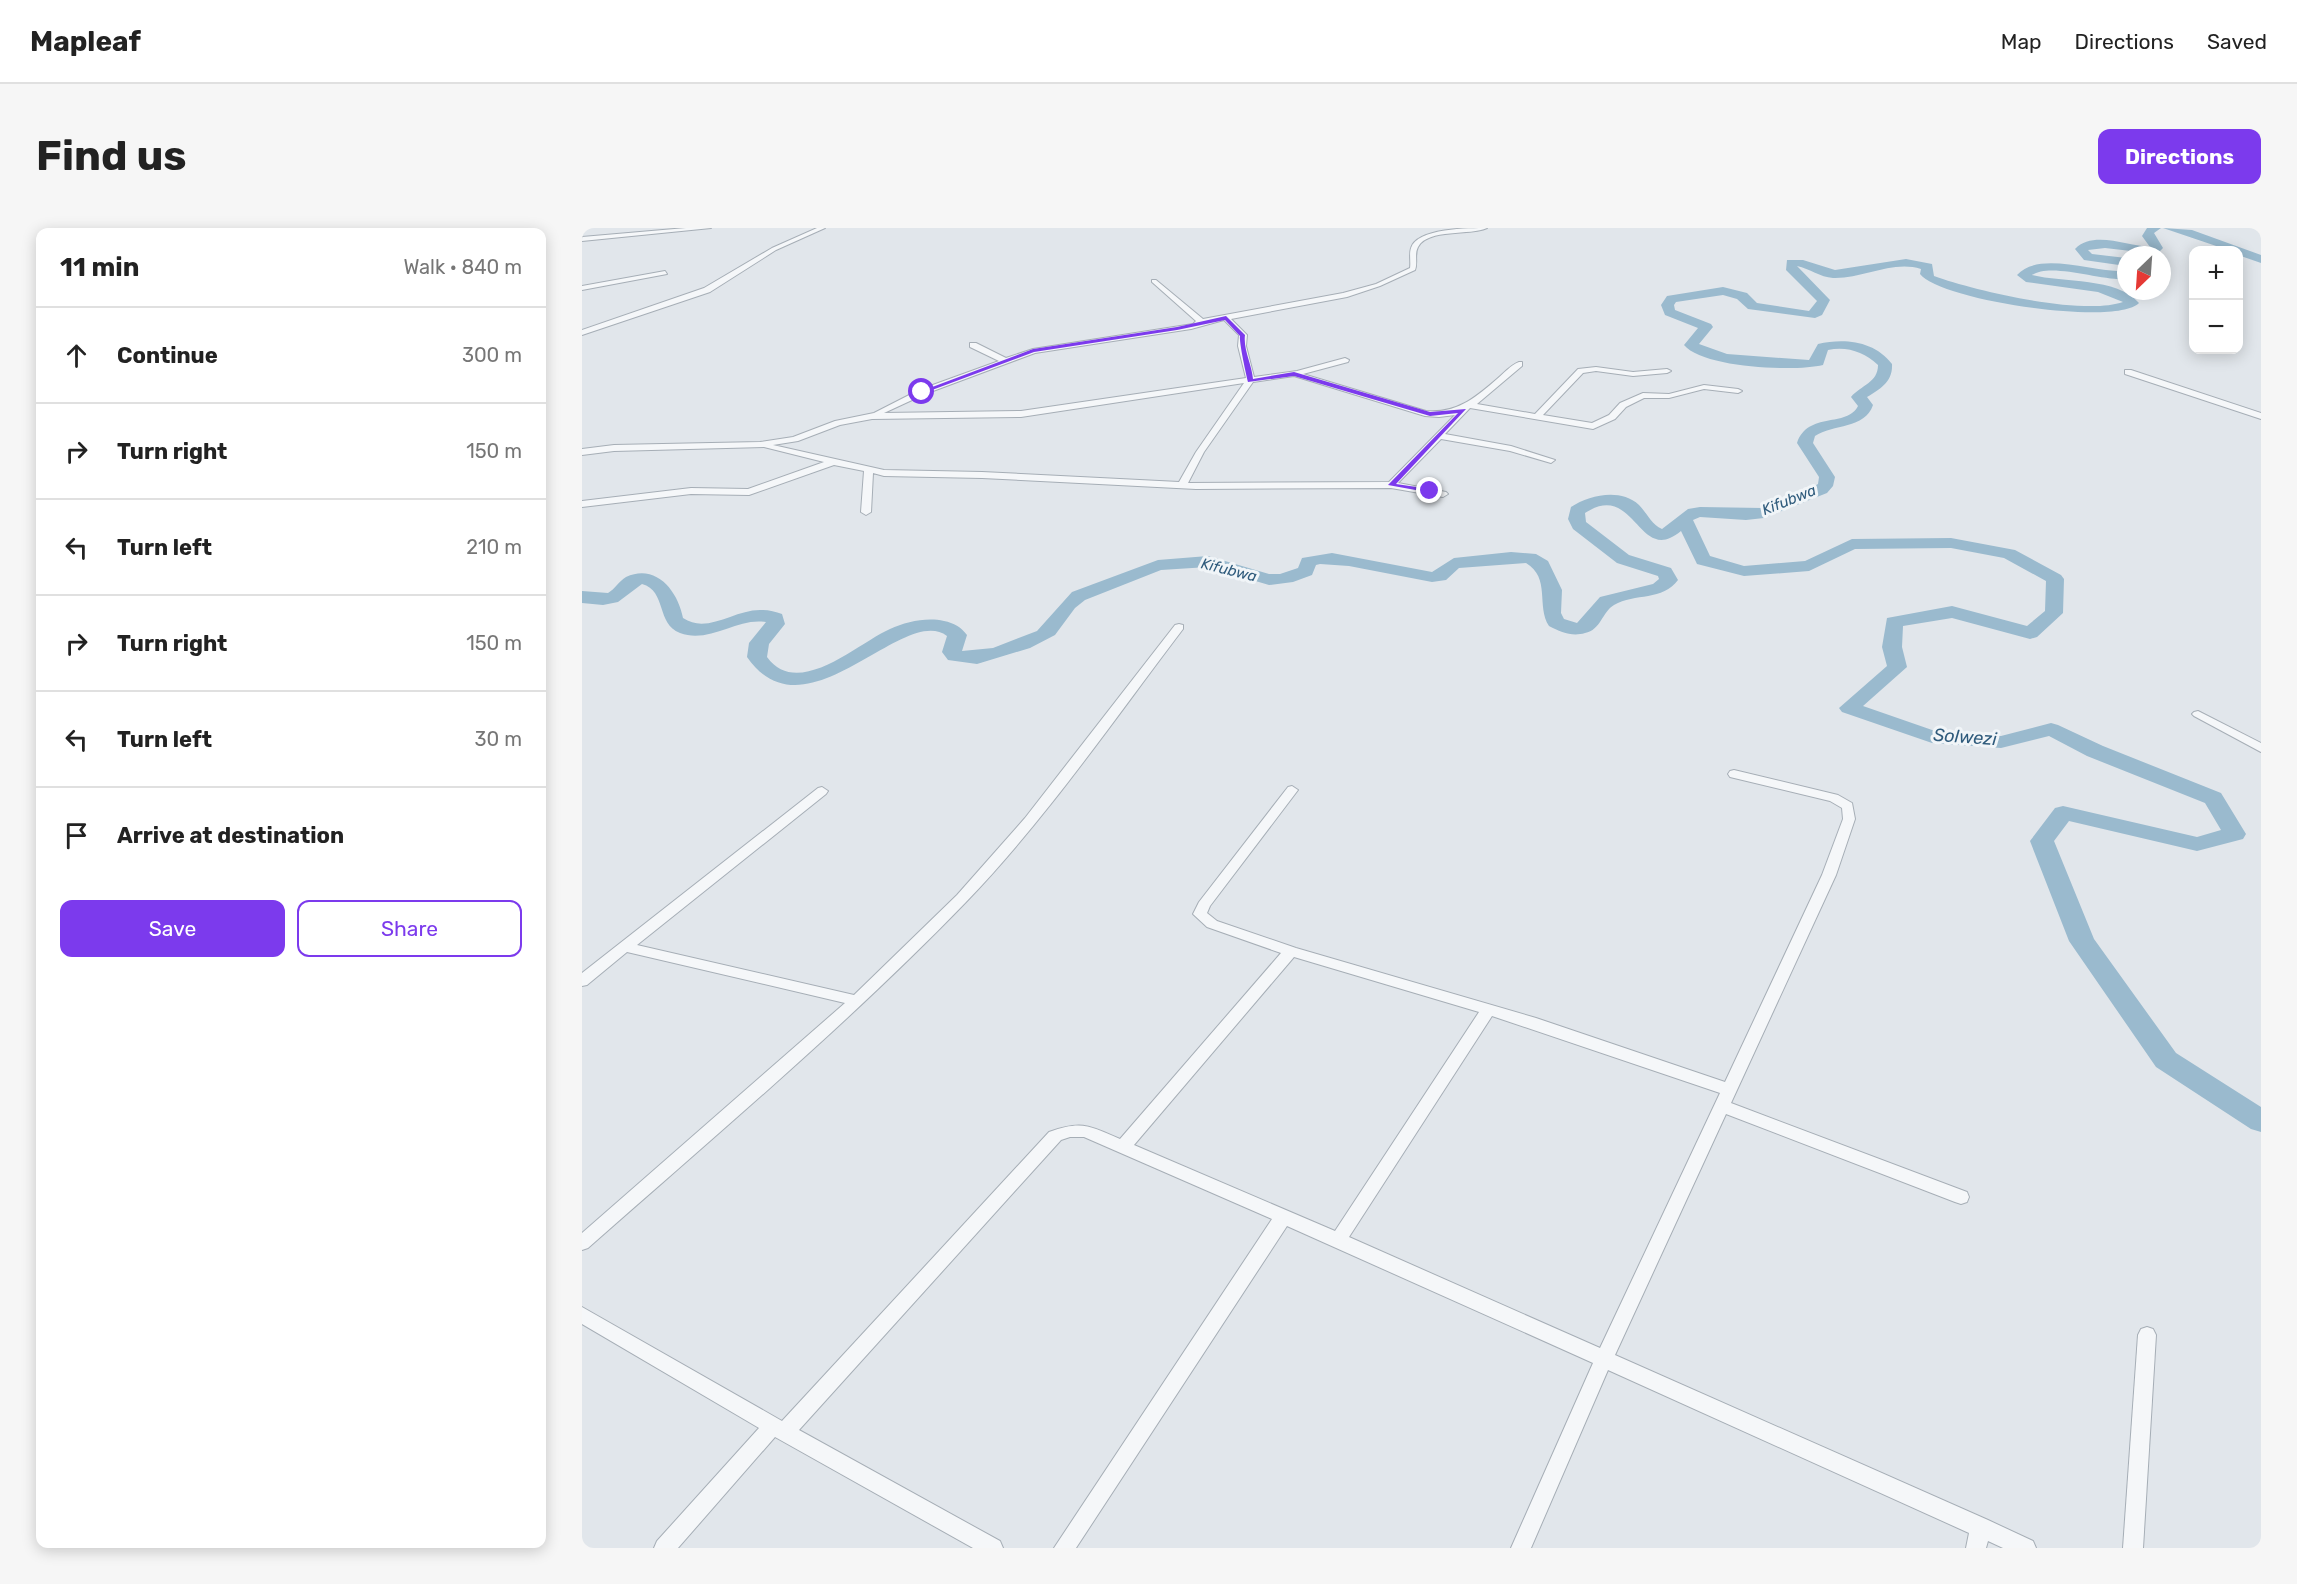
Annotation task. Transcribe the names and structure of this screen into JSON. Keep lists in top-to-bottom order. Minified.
{"water":["Kifubwa","Solwezi"],"north":"bottom left","page":{"header":"Mapleaf","nav":["Map","Directions","Saved"],"buttons":["Directions",["Save","Share"]],"title":"Find us","heading":["11 min","Walk · 840 m"],"map_buttons":["+","−"],"list":[["Continue","300 m"],["Turn right","150 m"],["Turn left","210 m"],["Turn right","150 m"],["Turn left","30 m"],"Arrive at destination"]}}
